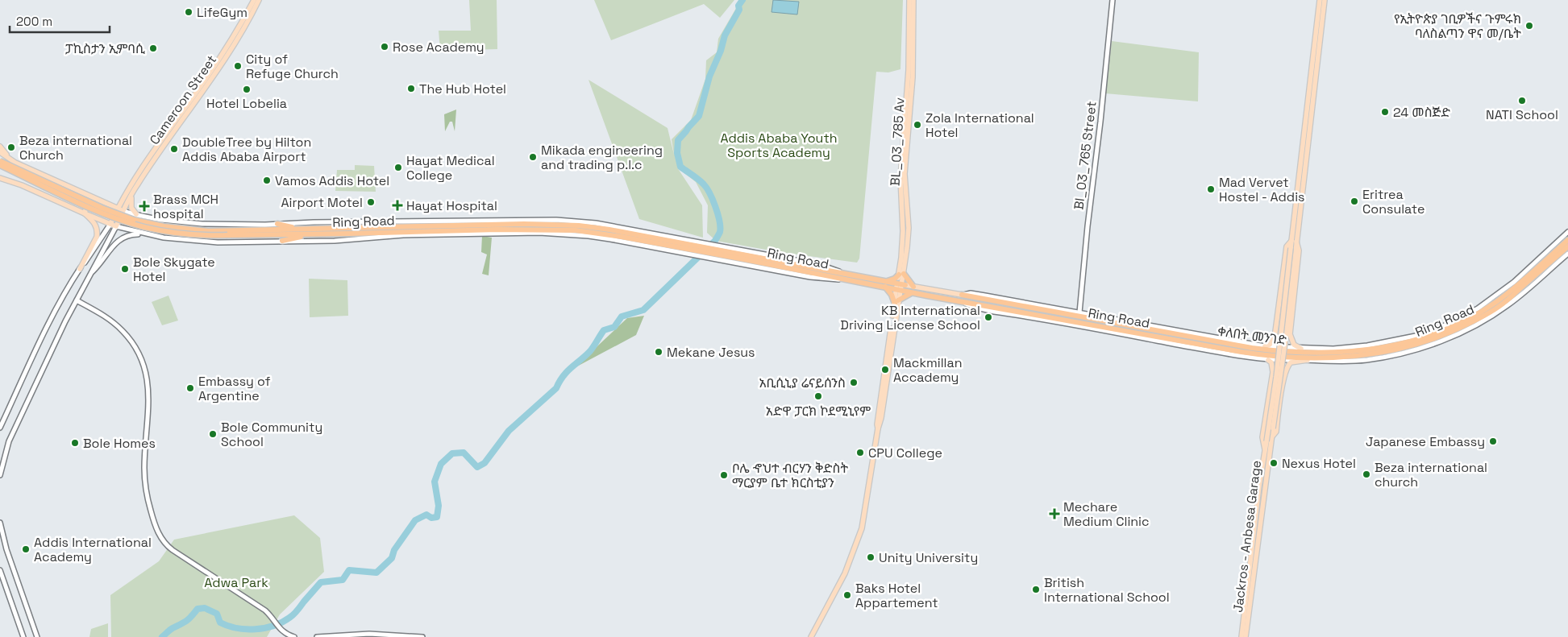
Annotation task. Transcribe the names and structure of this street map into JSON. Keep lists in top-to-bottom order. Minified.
{"streets":{"highway":["Ring Road","ቀለበት መንገድ"],"main road":["Cameroon Street","BL_03_785 Av","Jackros - Anbesa Garage"],"street":["Bl_03_765 Street"]},"crossings":[["Cameroon Street","Ring Road"],["BL_03_785 Av","Ring Road"],["Ring Road","ቀለበት መንገድ"]],"parks":["Addis Ababa Youth Sports Academy","Adwa Park"],"places":{"other":["LifeGym","የኢትዮጵያ ገቢዎችና ጉምሩክ ባለስልጣን ዋና መ/ቤት","Rose Academy","ፓኪስታን ኢምባሲ","City of Refuge Church","The Hub Hotel","Hotel Lobelia","NATI School","24 መስጅድ","Zola International Hotel","Beza international Church","DoubleTree by Hilton Addis Ababa Airport","Mikada engineering and trading p.l.c","Hayat Medical College","Vamos Addis Hotel","Mad Vervet Hostel - Addis","Eritrea Consulate","Airport Motel","Bole Skygate Hotel","KB International Driving License School","Mekane Jesus","Mackmillan Accademy","አቢሲኒያ ሬናይሰንስ","Embassy of Argentine","አድዋ ፓርክ ኮደሚኒየም","Bole Community School","Japanese Embassy","Bole Homes","CPU College","Nexus Hotel","Beza international church","ቦሌ ኆህተ ብርሃን ቅድስት ማርያም ቤተ ክርስቲያን","Addis International Academy","Unity University","British International School","Baks Hotel Appartement"],"health":["Hayat Hospital","Brass MCH hospital","Mechare Medium Clinic"]},"scale_bar":"200 m"}
